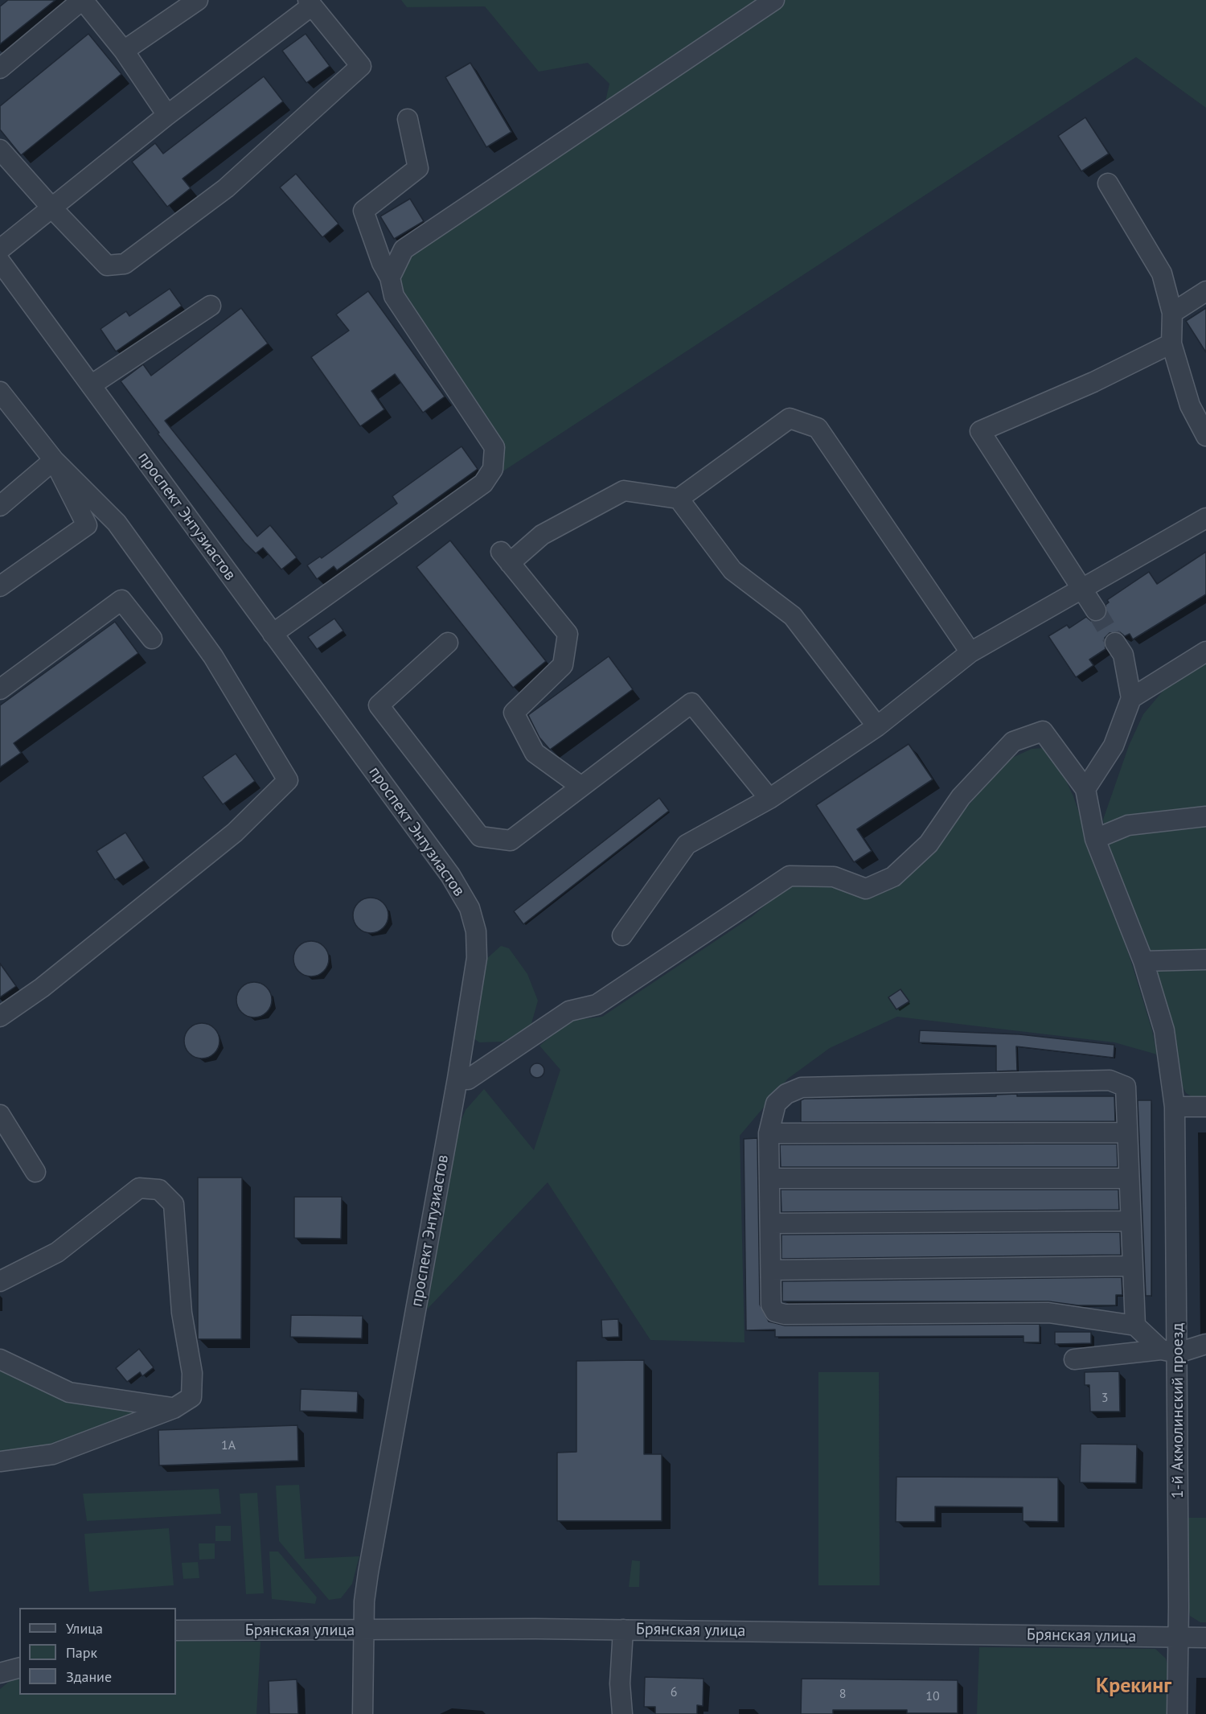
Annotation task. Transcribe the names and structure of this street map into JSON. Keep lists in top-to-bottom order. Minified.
{"streets":{"street":["проспект Энтузиастов","1-й Акмолинский проезд","Брянская улица"]},"crossings":[["проспект Энтузиастов","Брянская улица"],["1-й Акмолинский проезд","Брянская улица"]],"districts":["Крекинг"],"house_numbers":["3","1А","6","8","10"],"legend":["Улица","Парк","Здание"]}
